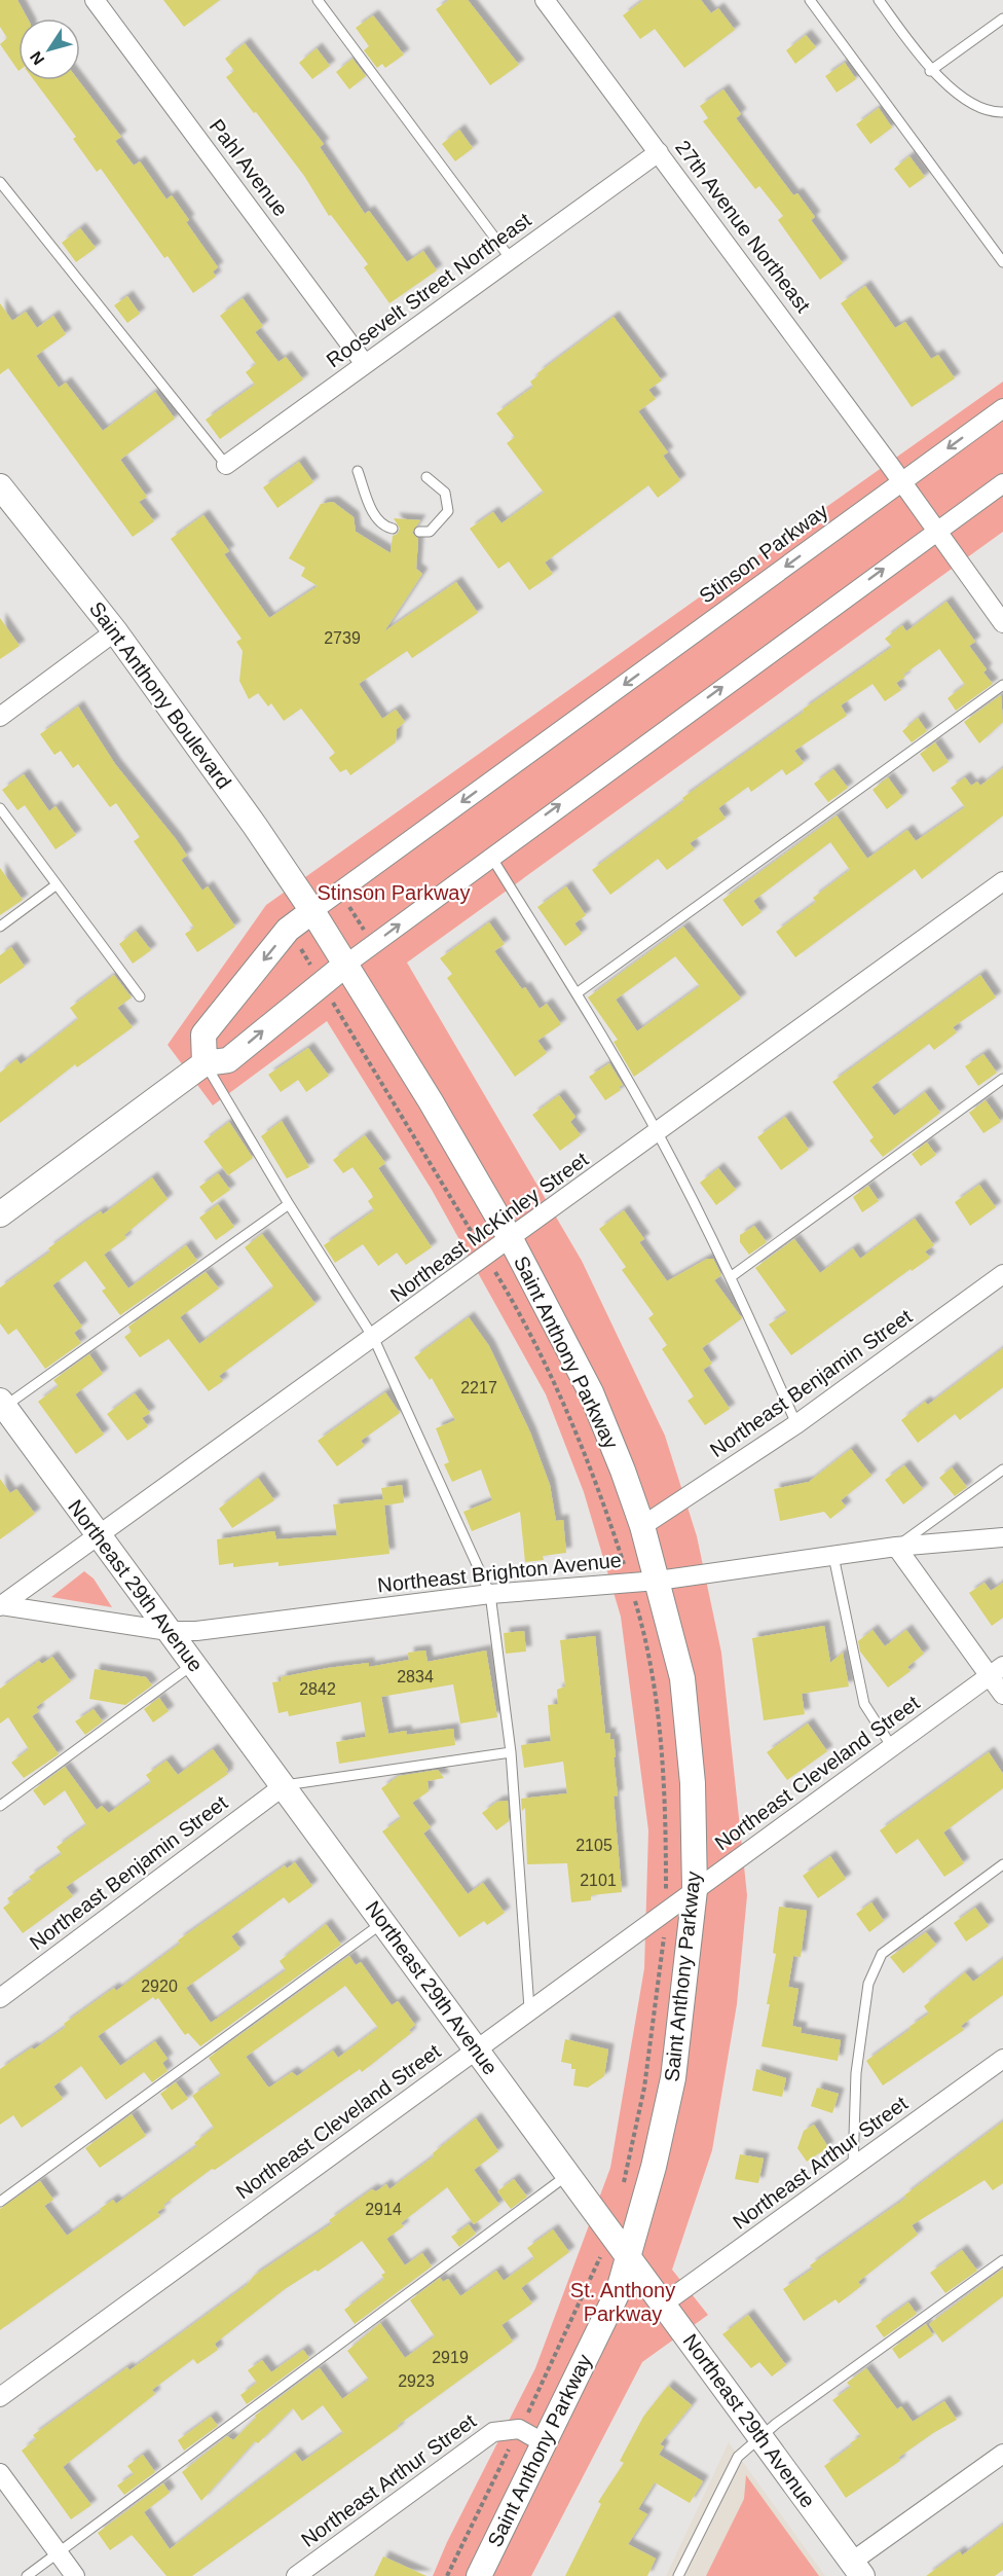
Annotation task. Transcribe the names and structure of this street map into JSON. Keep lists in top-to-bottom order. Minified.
{"streets":{"street":["Pahl Avenue","27th Avenue Northeast","Roosevelt Street Northeast","Stinson Parkway","Saint Anthony Boulevard","Northeast McKinley Street","Saint Anthony Parkway","Northeast Benjamin Street","Northeast Brighton Avenue","Northeast 29th Avenue","Northeast Cleveland Street","Northeast Arthur Street"]},"crossings":[["Pahl Avenue","Roosevelt Street Northeast"],["27th Avenue Northeast","Roosevelt Street Northeast"],["27th Avenue Northeast","Stinson Parkway"],["Stinson Parkway","Saint Anthony Boulevard"],["Stinson Parkway","Saint Anthony Parkway"],["Saint Anthony Boulevard","Saint Anthony Parkway"],["Northeast McKinley Street","Saint Anthony Parkway"],["Northeast McKinley Street","Northeast Brighton Avenue"],["Northeast McKinley Street","Northeast 29th Avenue"],["Saint Anthony Parkway","Northeast Benjamin Street"],["Saint Anthony Parkway","Northeast Brighton Avenue"],["Saint Anthony Parkway","Northeast 29th Avenue"],["Saint Anthony Parkway","Northeast Cleveland Street"],["Saint Anthony Parkway","Northeast Arthur Street"],["Northeast Benjamin Street","Northeast 29th Avenue"],["Northeast Brighton Avenue","Northeast 29th Avenue"],["Northeast 29th Avenue","Northeast Cleveland Street"],["Northeast 29th Avenue","Northeast Arthur Street"]],"parks":["Stinson Parkway","St. Anthony Parkway"],"house_numbers":["2739","2217","2834","2842","2105","2101","2920","2914","2919","2923"],"north":"bottom left"}
